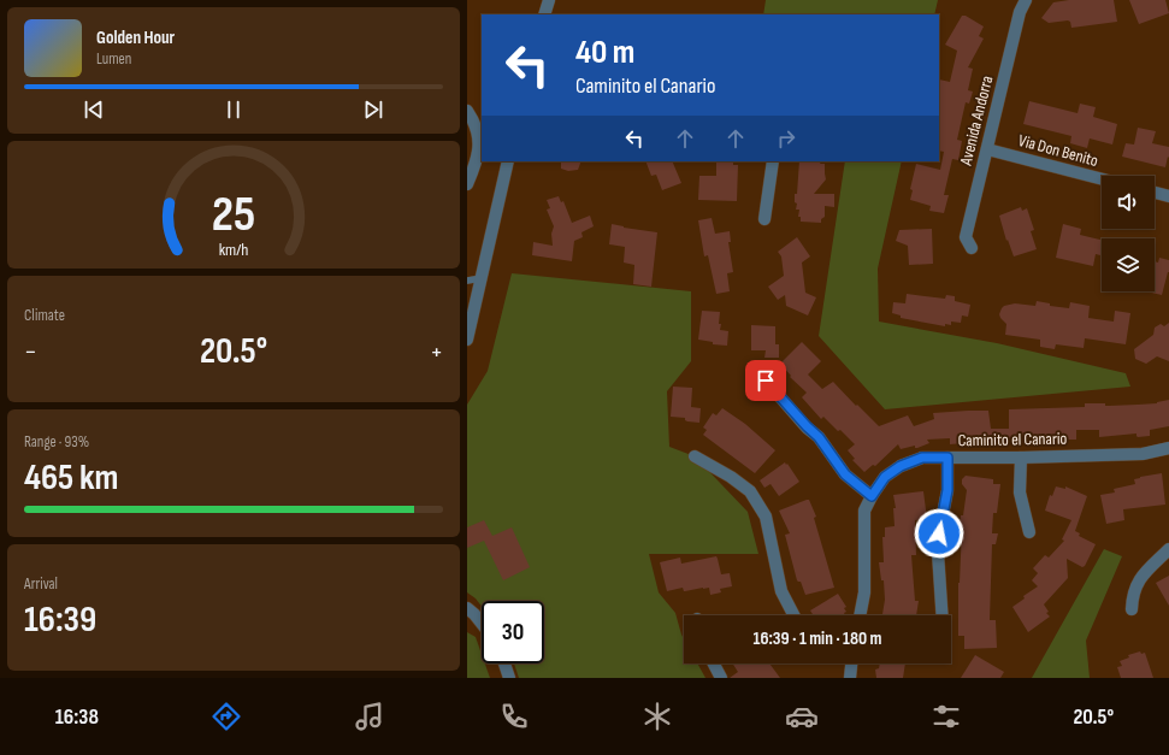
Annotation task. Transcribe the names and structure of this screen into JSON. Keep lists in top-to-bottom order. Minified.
{"streets":{"street":["Avenida Andorra","Via Don Benito","Caminito el Canario"]},"crossings":[["Avenida Andorra","Via Don Benito"]],"page":{"turn":["40 m","Caminito el Canario"],"song":["Golden Hour","Lumen"],"tile":["Climate",["Range · 93%","465 km"],["Arrival","16:39"]],"heat":["−","20.5°","+"],"limit":"30","trip":"16:39 · 1 min · 180 m","tabs":["16:38","20.5°"],"gauge":["25","km/h"]}}
